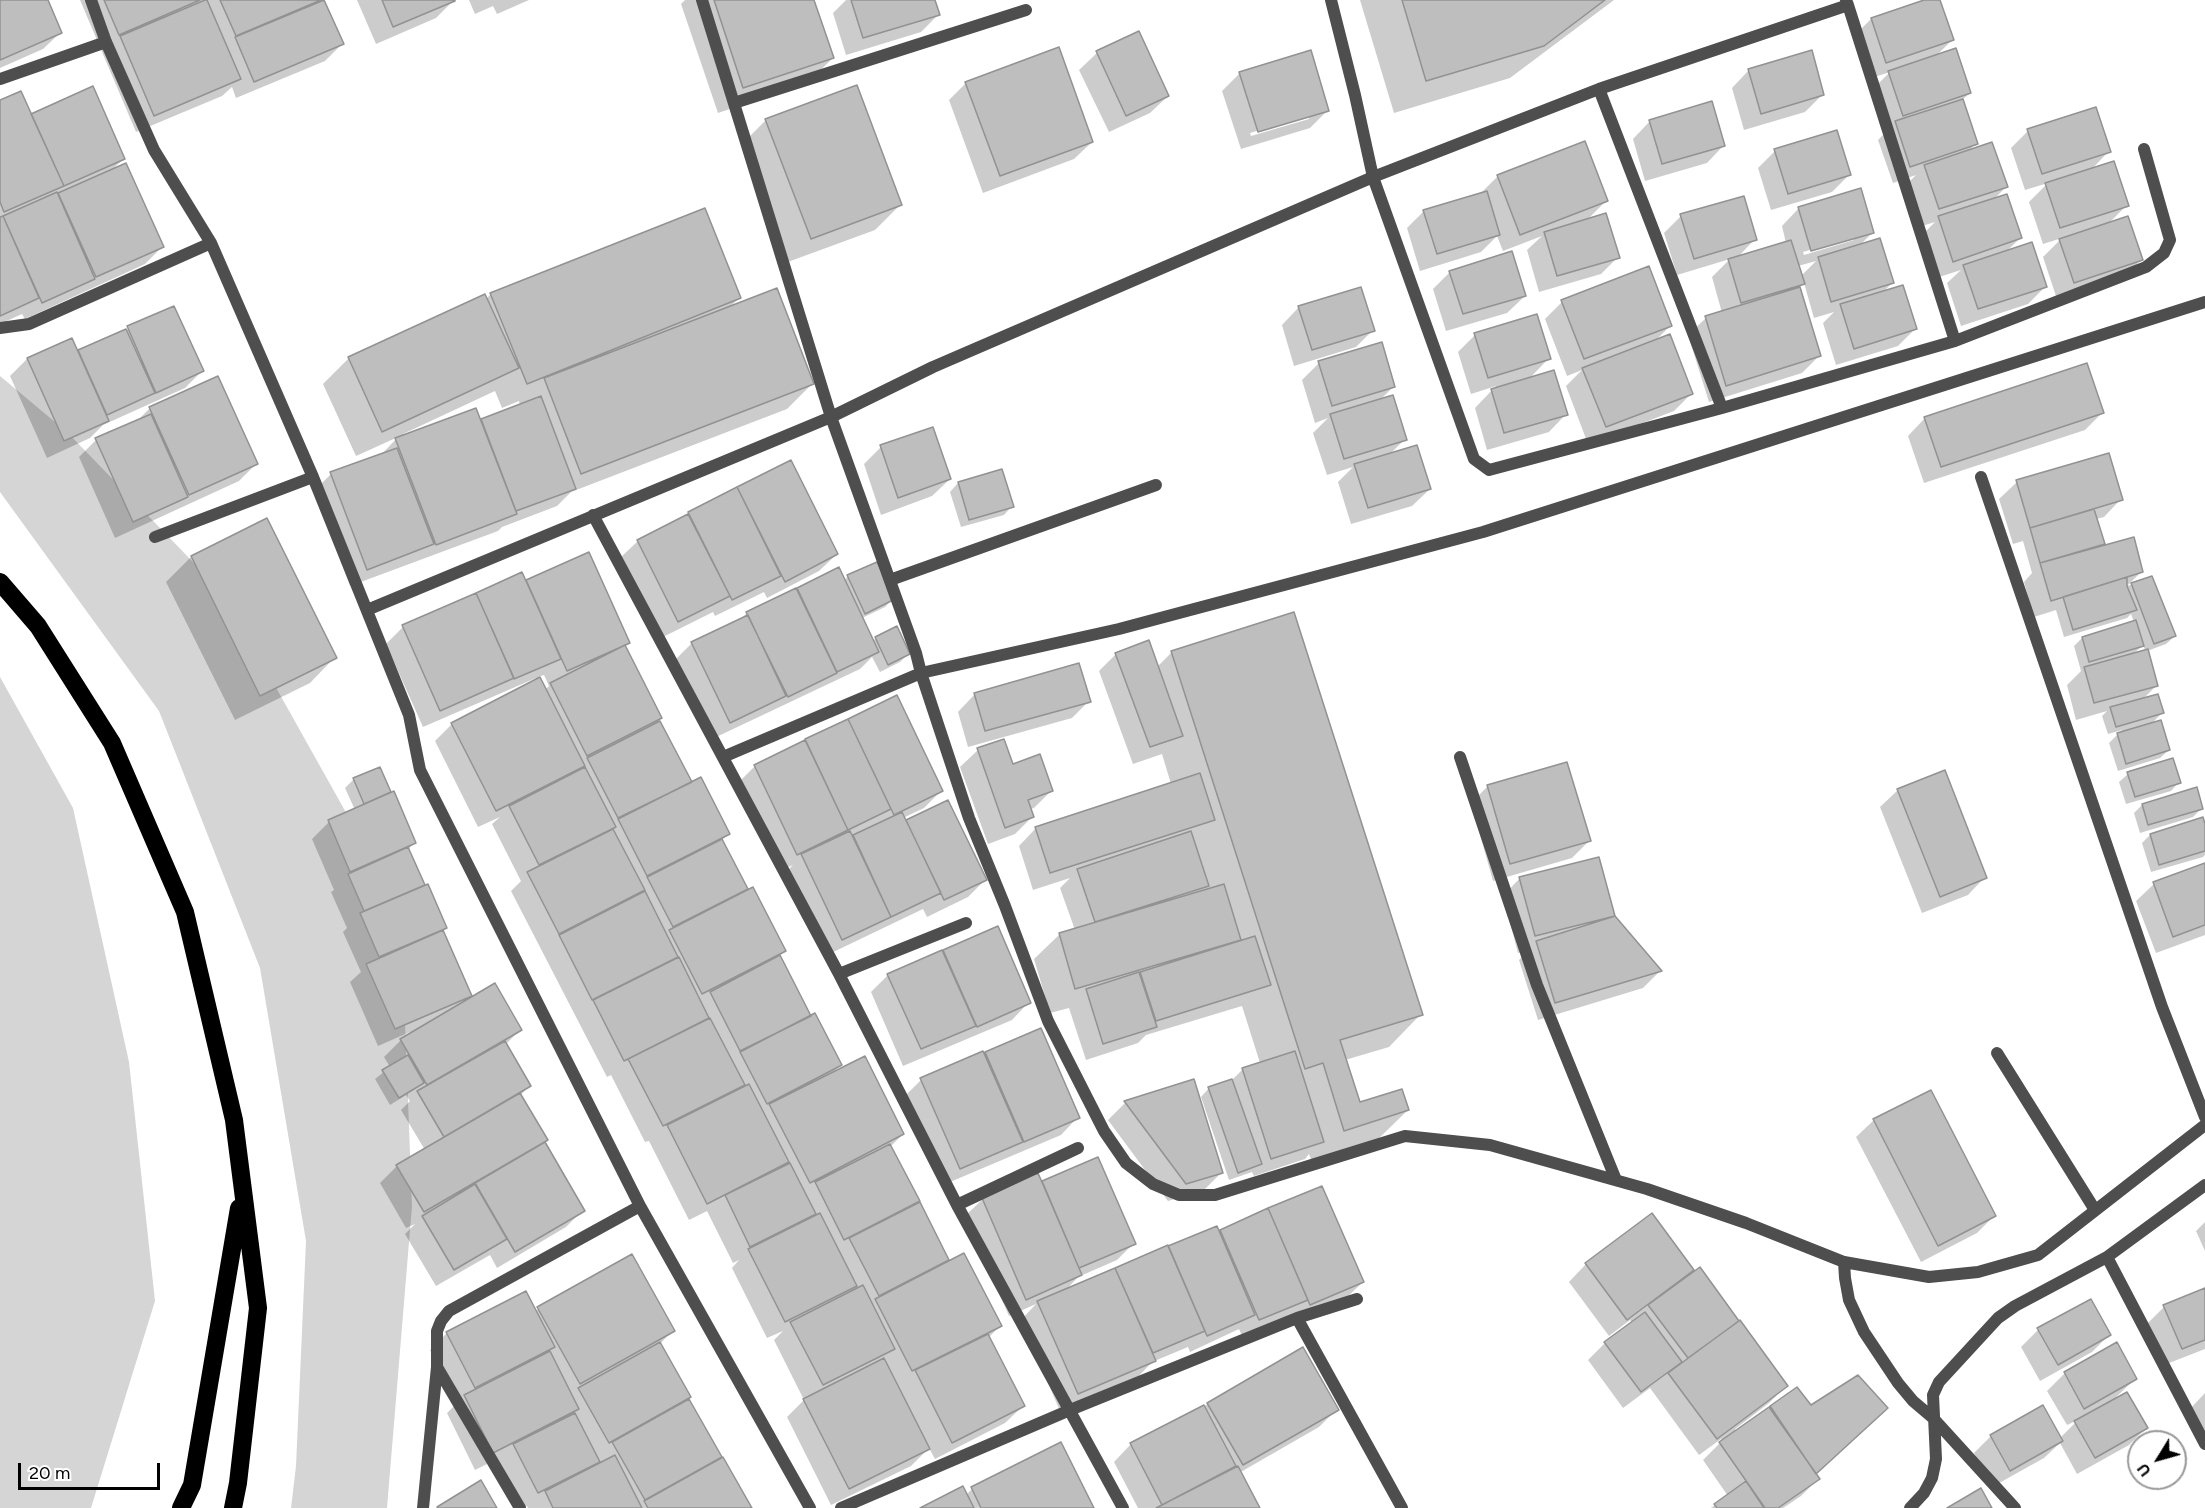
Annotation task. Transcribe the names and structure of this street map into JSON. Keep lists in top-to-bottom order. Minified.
{"scale_bar":"20 m","north":"bottom left"}
